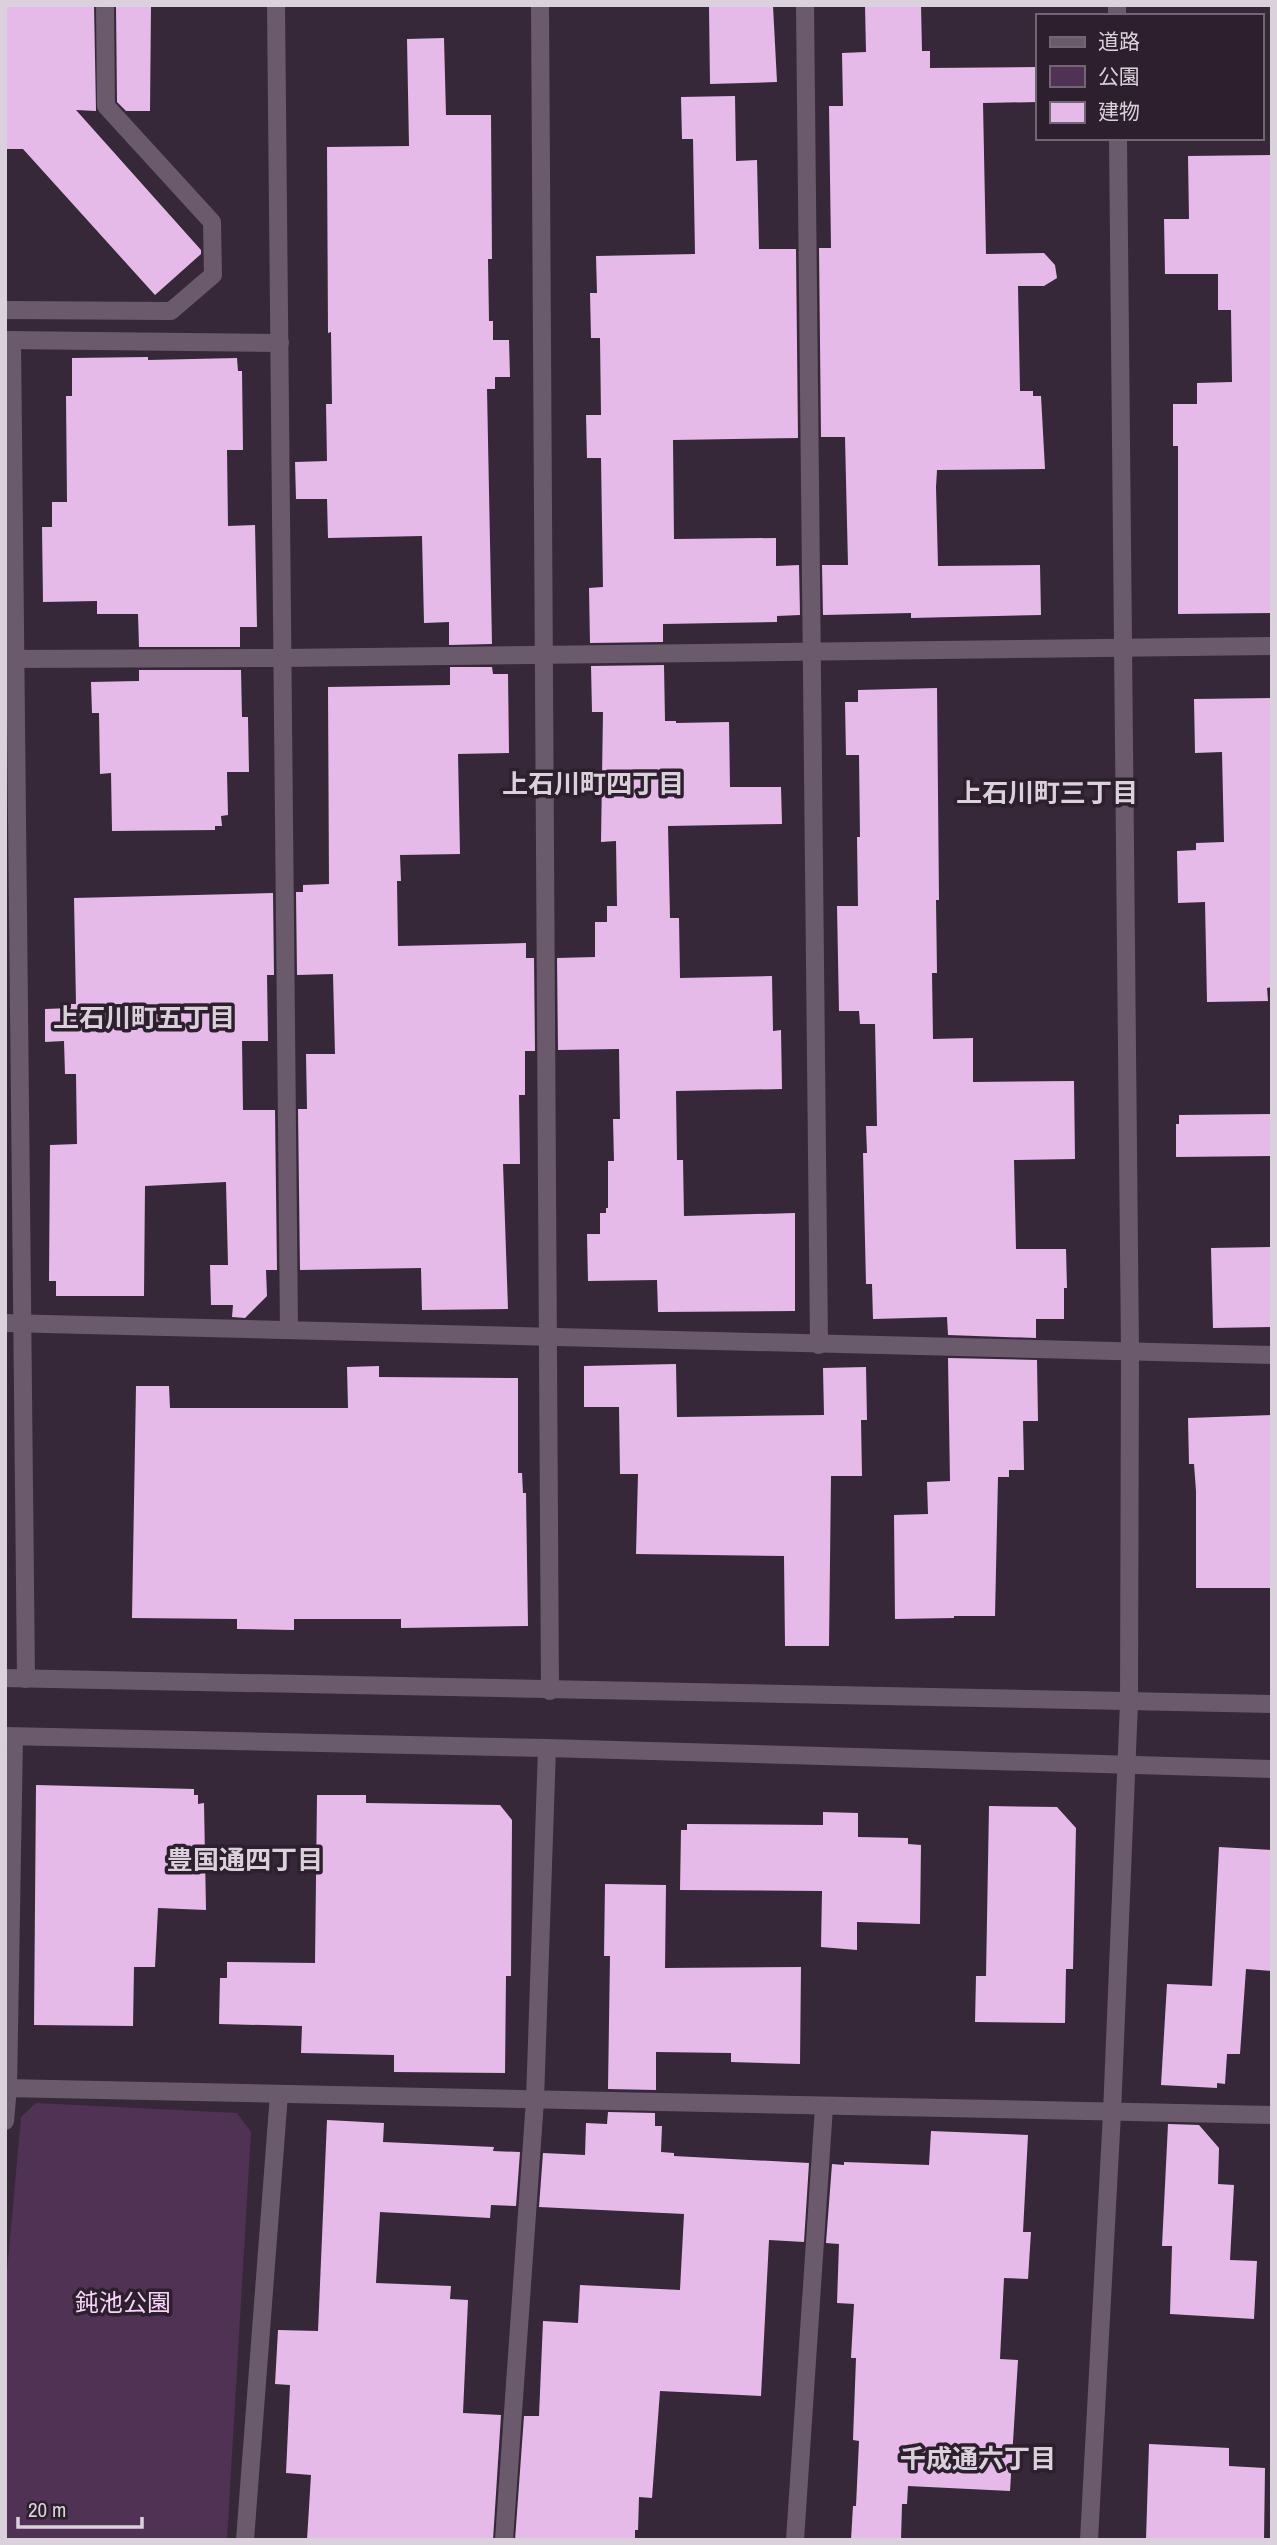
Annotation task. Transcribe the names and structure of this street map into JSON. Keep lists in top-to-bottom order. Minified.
{"districts":["上石川町四丁目","上石川町三丁目","上石川町五丁目","豊国通四丁目","千成通六丁目"],"parks":["鈍池公園"],"legend":["道路","公園","建物"],"scale_bar":"20 m"}
